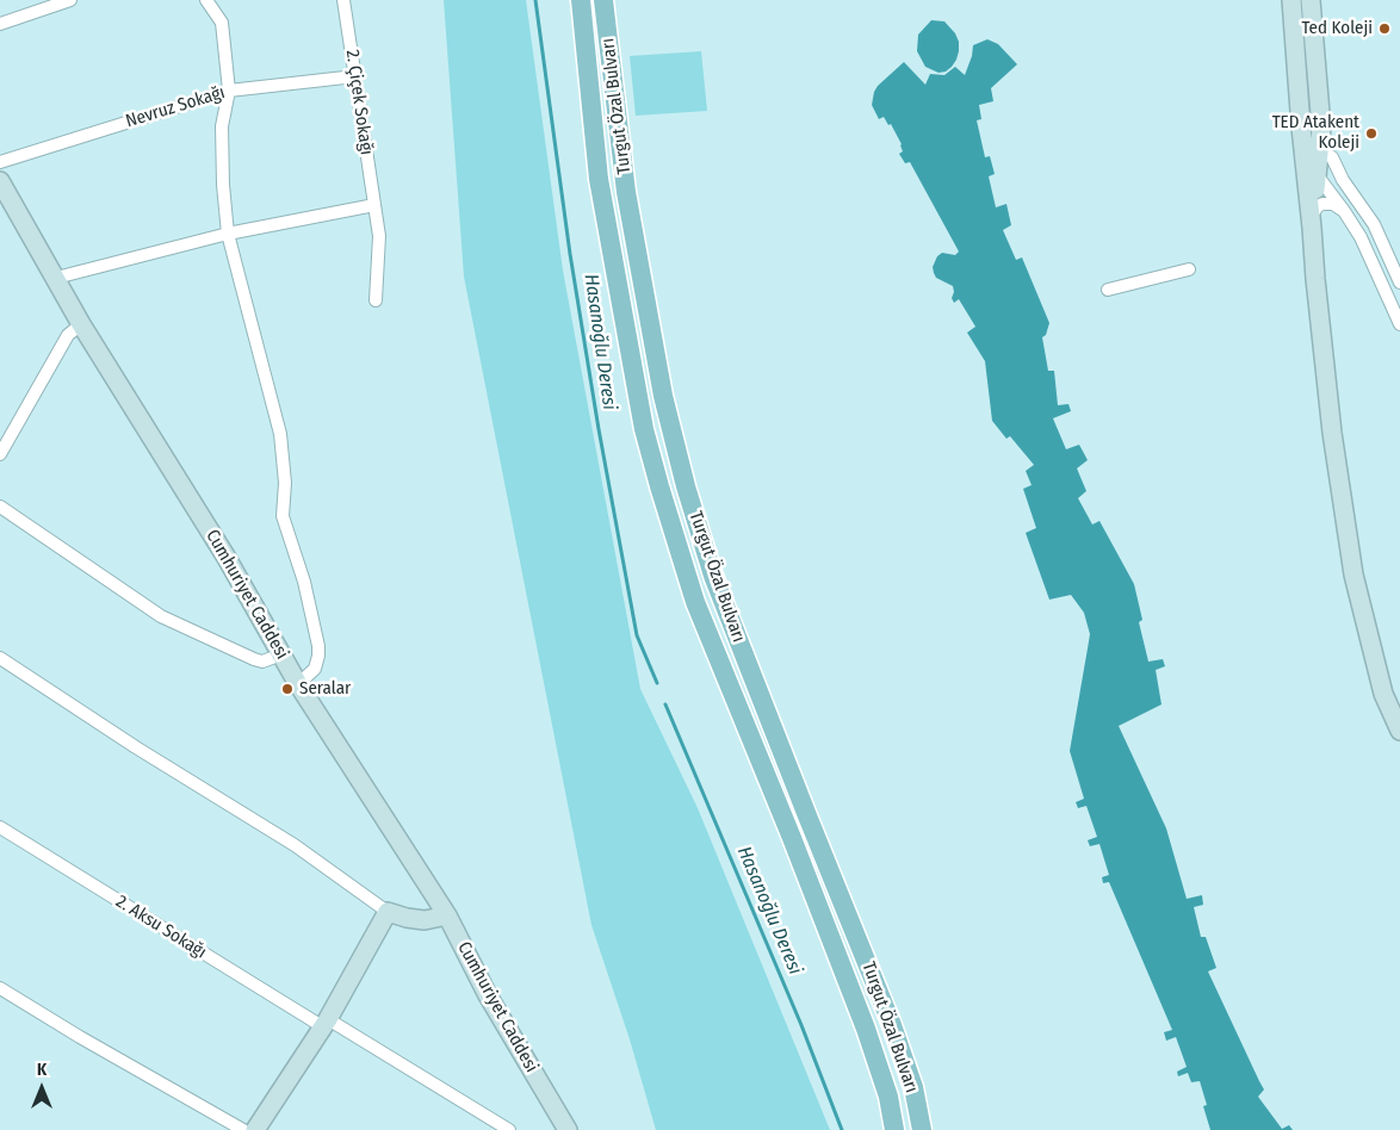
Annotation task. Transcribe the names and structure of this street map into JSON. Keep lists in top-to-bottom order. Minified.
{"streets":{"main road":["Turgut Özal Bulvarı"],"street":["2. Çiçek Sokağı","Nevruz Sokağı","Cumhuriyet Caddesi","2. Aksu Sokağı"]},"crossings":[["2. Çiçek Sokağı","Nevruz Sokağı"]],"water":["Hasanoğlu Deresi"],"places":["Ted Koleji","TED Atakent Koleji","Seralar"],"north":"top"}
